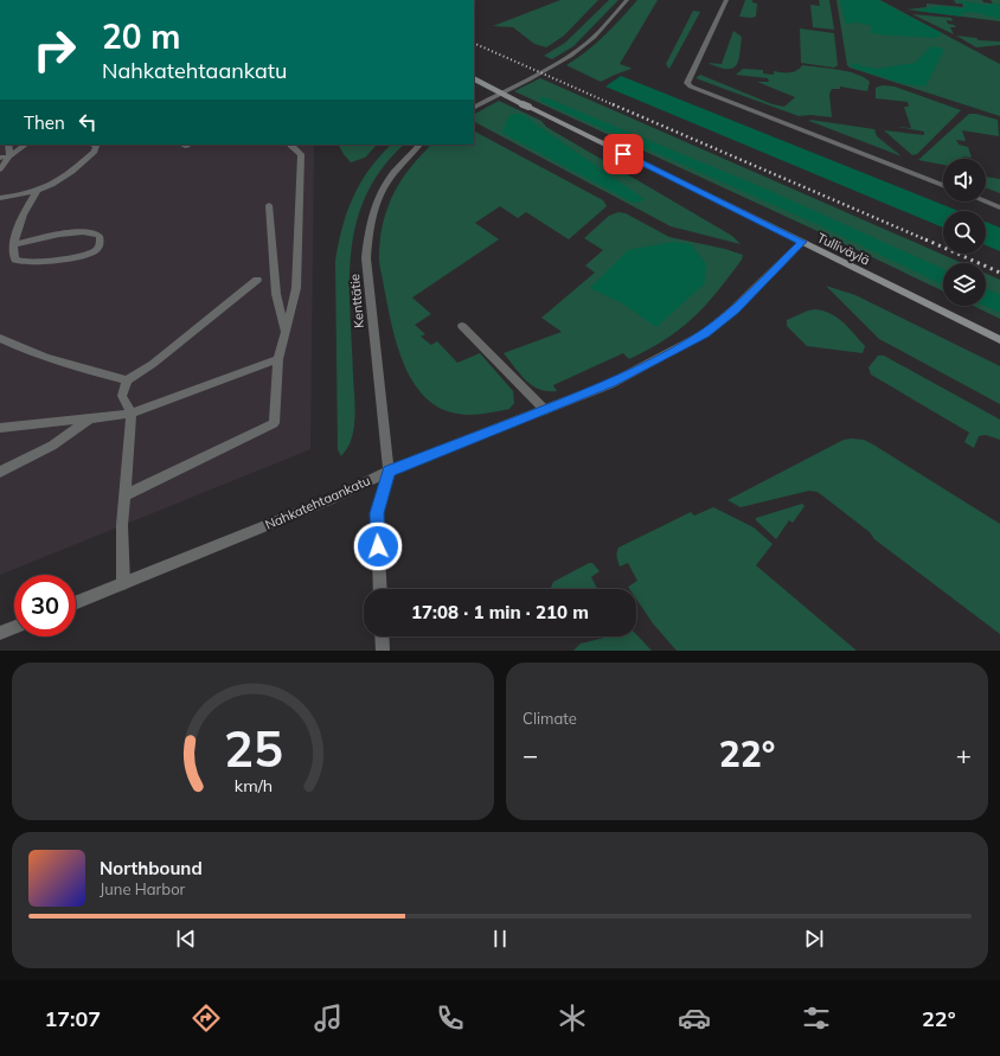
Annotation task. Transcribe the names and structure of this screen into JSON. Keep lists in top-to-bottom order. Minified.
{"streets":{"main road":["Tulliväylä"],"street":["Kenttätie","Nahkatehtaankatu"]},"crossings":[["Tulliväylä","Nahkatehtaankatu"],["Kenttätie","Nahkatehtaankatu"]],"page":{"turn":["20 m","Nahkatehtaankatu"],"then":"Then","limit":"30","trip":"17:08 · 1 min · 210 m","tile":"Climate","heat":["−","22°","+"],"song":["Northbound","June Harbor"],"tabs":["17:07","22°"],"gauge":["25","km/h"]}}
